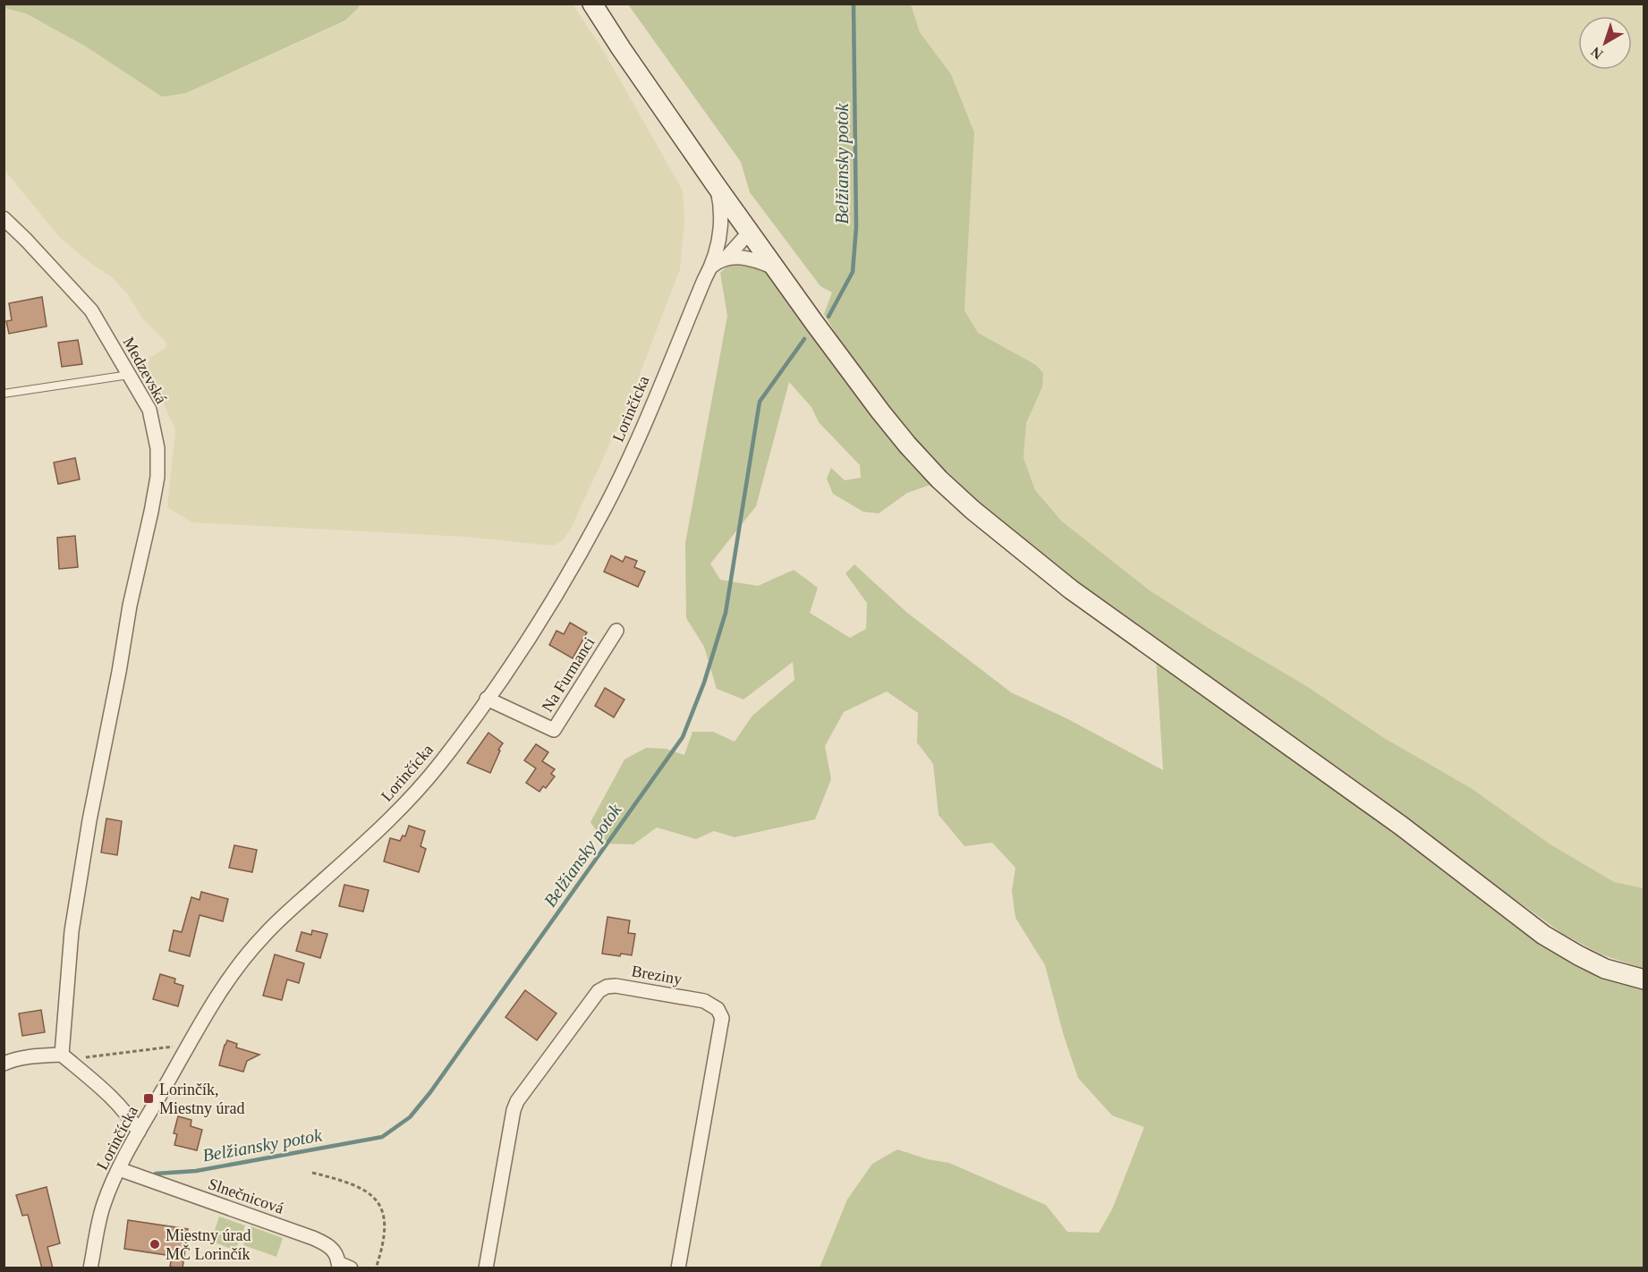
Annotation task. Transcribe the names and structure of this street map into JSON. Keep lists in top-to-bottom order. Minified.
{"streets":{"street":["Medzevská","Lorinčícka","Na Furmanci","Breziny","Slnečnicová"]},"crossings":[["Lorinčícka","Na Furmanci"],["Lorinčícka","Slnečnicová"]],"water":["Belžiansky potok"],"places":{"transit":["Lorinčík, Miestny úrad"],"other":["Miestny úrad MČ Lorinčík"]},"north":"bottom left"}
